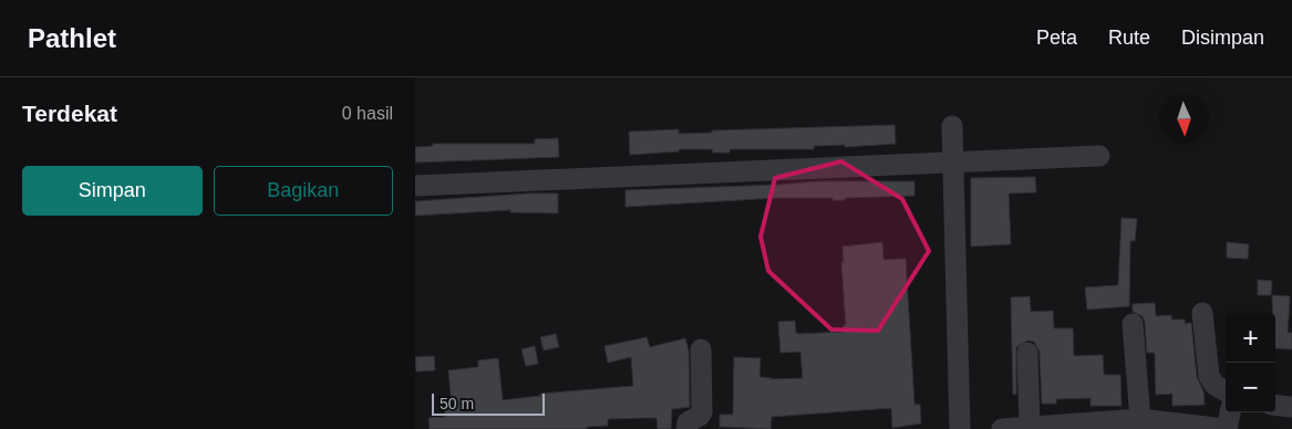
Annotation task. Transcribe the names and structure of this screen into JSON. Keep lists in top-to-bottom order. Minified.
{"scale_bar":"50 m","north":"bottom","page":{"header":"Pathlet","nav":["Peta","Rute","Disimpan"],"heading":["Terdekat","0 hasil"],"buttons":["Simpan","Bagikan"],"map_buttons":["+","−"],"scale":"50 m"}}
